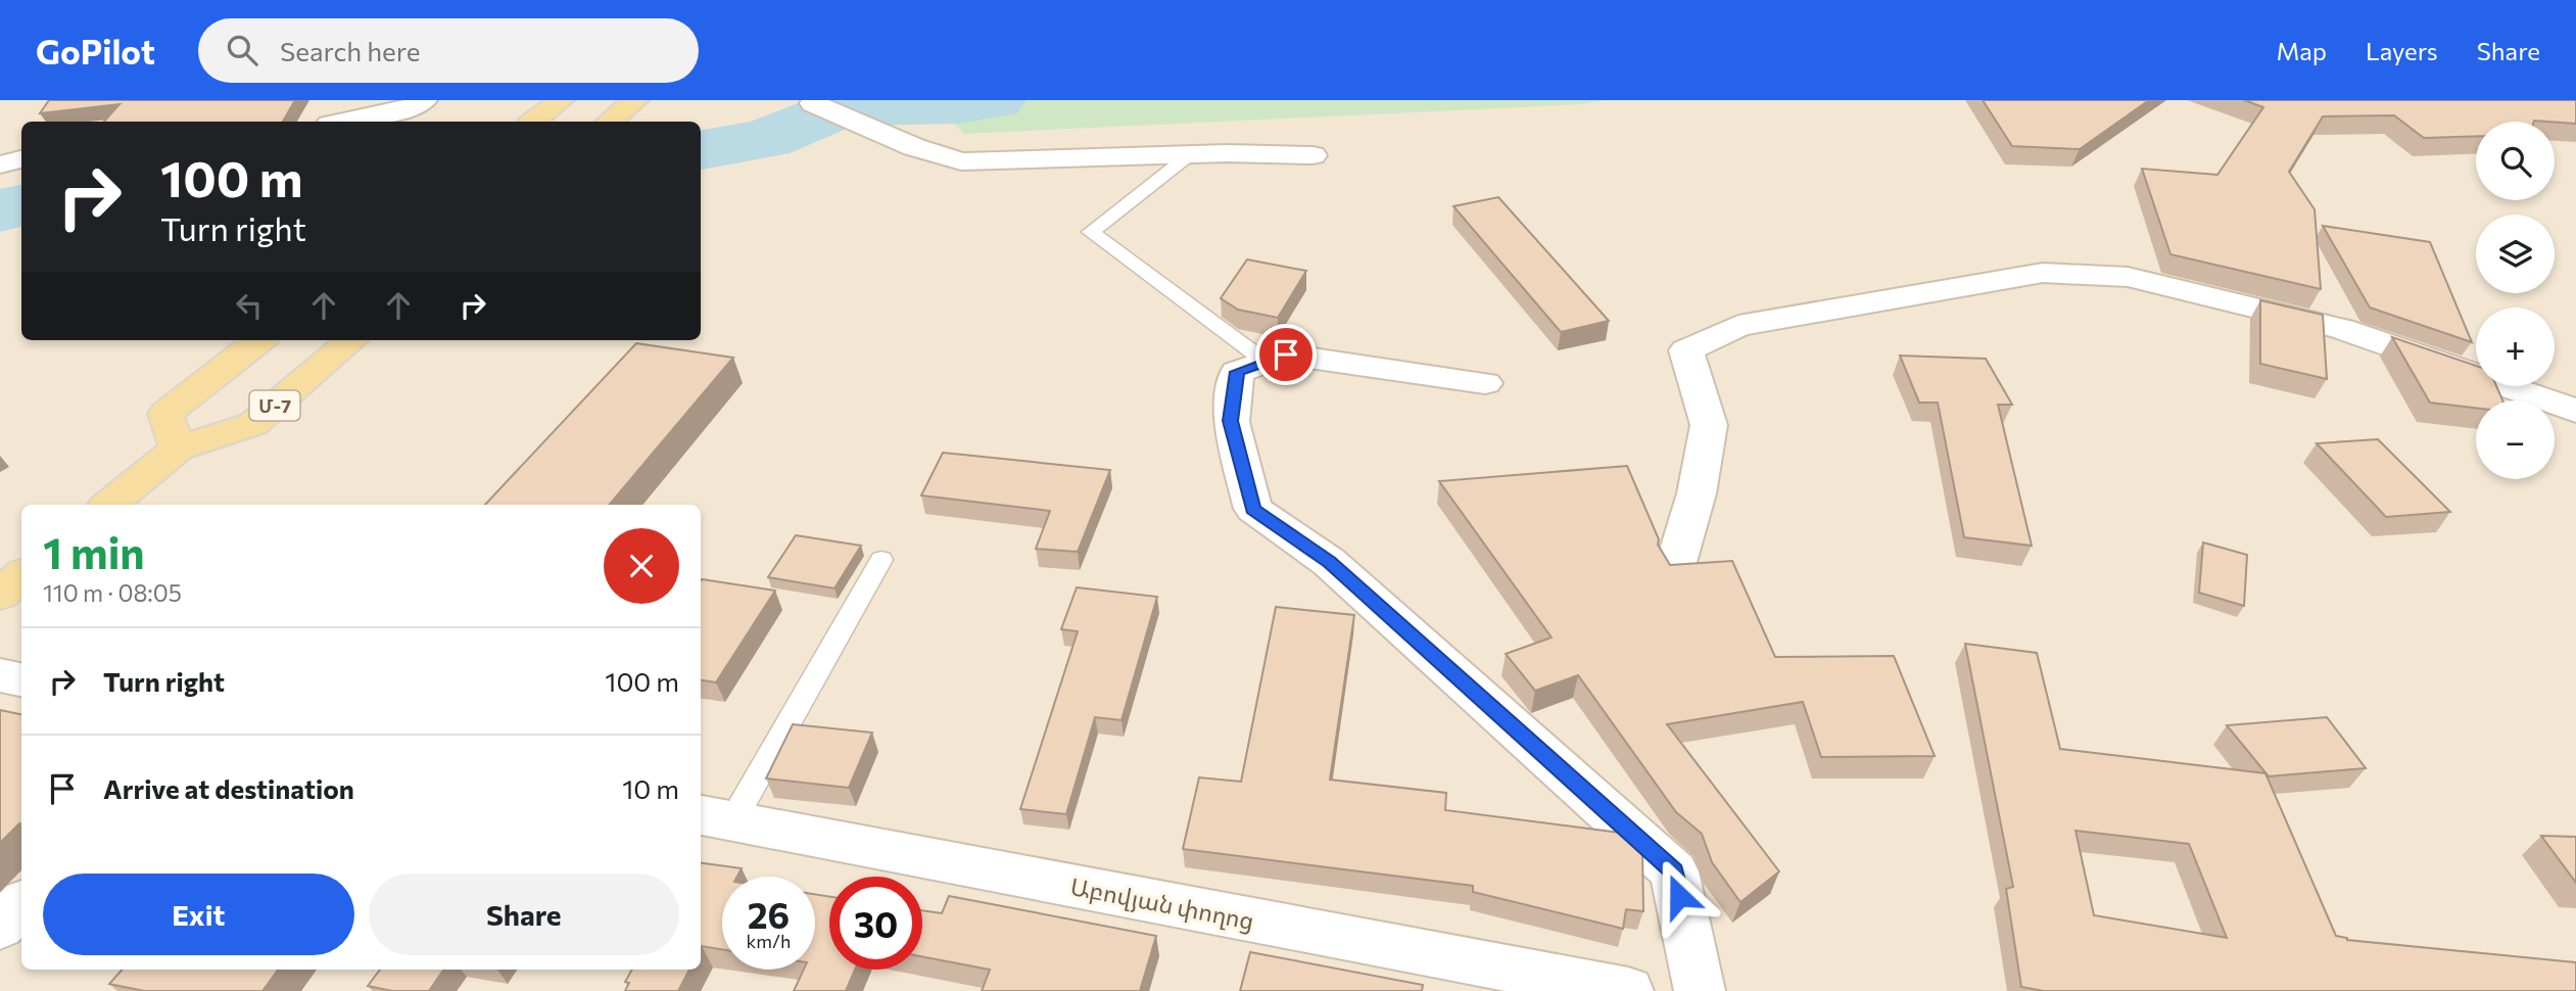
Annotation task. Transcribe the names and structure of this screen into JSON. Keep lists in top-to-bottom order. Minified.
{"streets":{"main road":["Մ-7"],"street":["Աբովյան փողոց"]},"page":{"header":"GoPilot","search":"Search here","nav":["Map","Layers","Share"],"map_buttons":["+","−"],"turn":["100 m","Turn right"],"heading":["1 min","110 m · 08:05"],"list":[{"name":"Turn right","value":"100 m"},{"name":"Arrive at destination","value":"10 m"}],"buttons":["Exit","Share"],"speed":"26 km/h","limit":"30"}}
